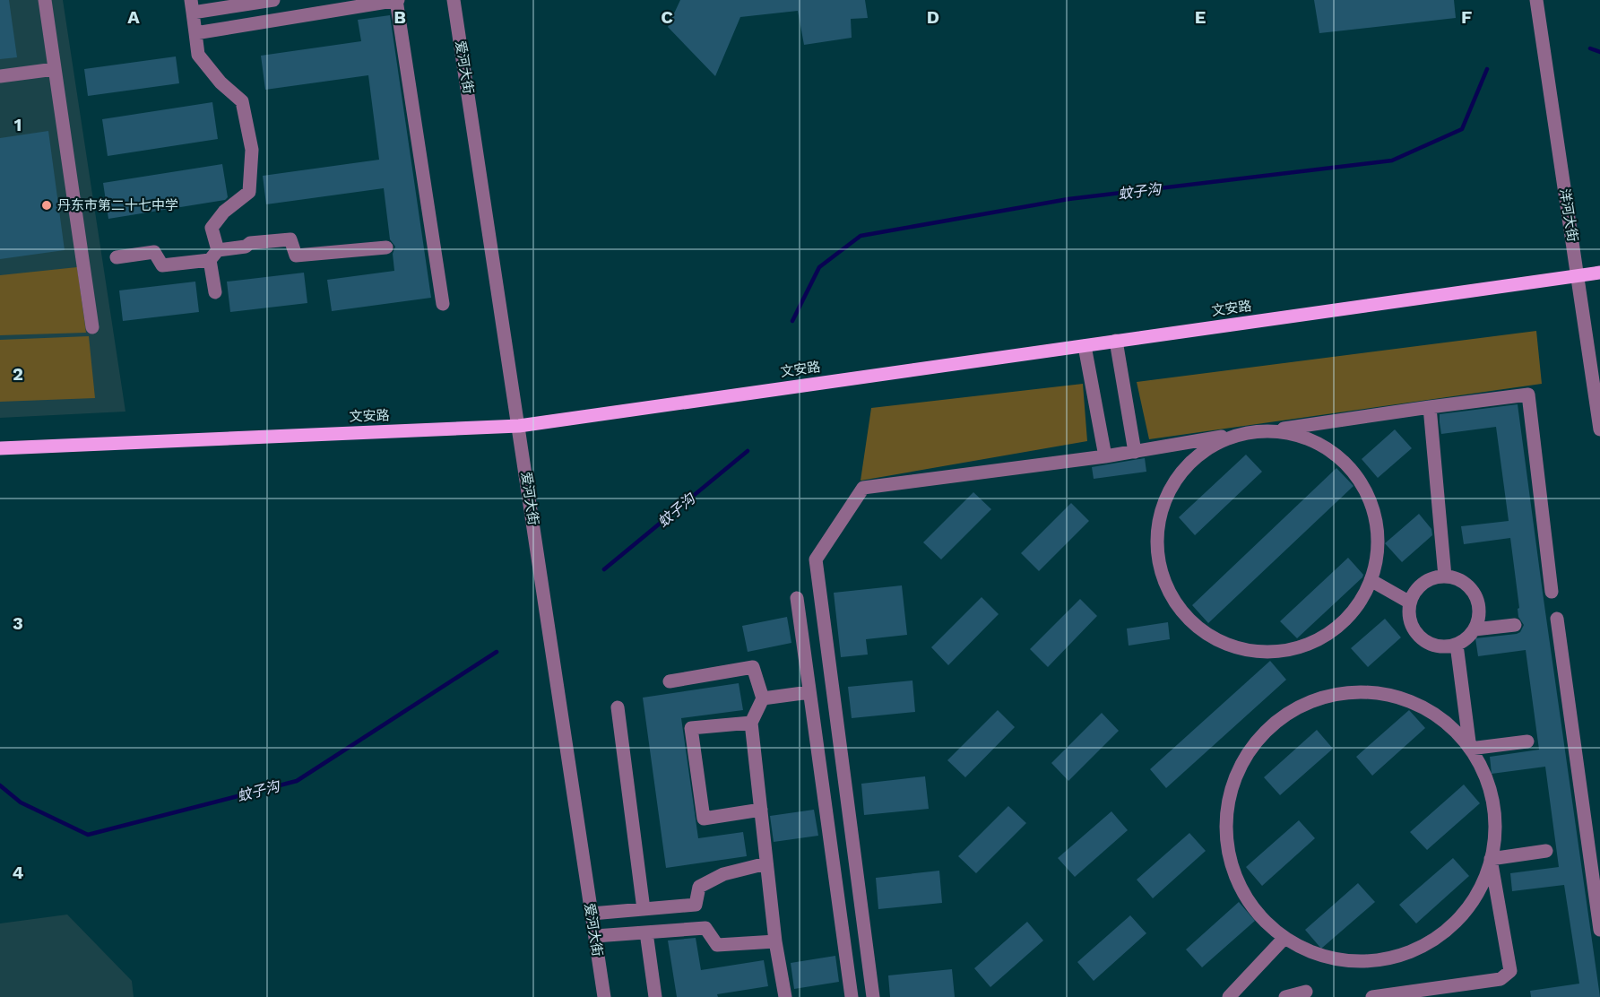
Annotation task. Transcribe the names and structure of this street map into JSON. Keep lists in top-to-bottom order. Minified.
{"streets":{"main road":["文安路"],"street":["爱河大街","洋河大街"]},"crossings":[["爱河大街","文安路"],["洋河大街","文安路"]],"water":["蚊子沟"],"places":["丹东市第二十七中学"],"grid":{"columns":["A","B","C","D","E","F"],"rows":["1","2","3","4"]}}
